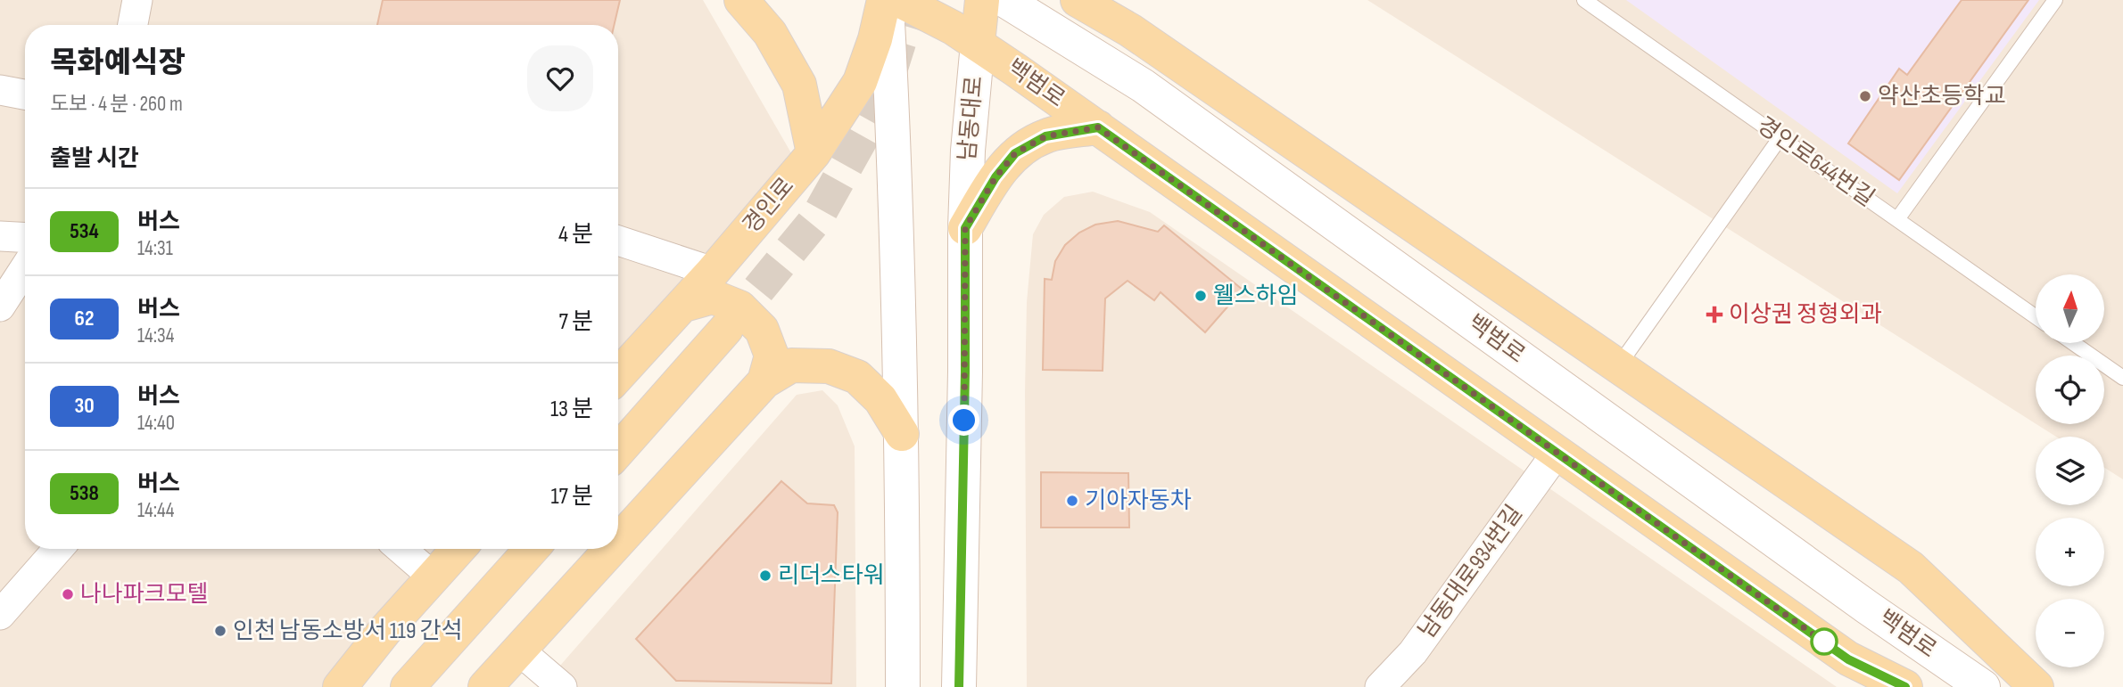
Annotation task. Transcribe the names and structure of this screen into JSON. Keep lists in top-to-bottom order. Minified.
{"streets":{"main road":["백범로","남동대로","경인로"],"street":["남동대로934번길"],"lane":["경인로644번길"]},"crossings":[["백범로","남동대로"],["백범로","남동대로934번길"]],"places":{"other":["약산초등학교","웰스하임","기아자동차","리더스타워","나나파크모텔","인천 남동소방서 119 간석"],"health":["이상권 정형외과"]},"lines":["bus line 534"],"north":"top","page":{"heading":[["목화예식장","도보 · 4 분 · 260 m"],"출발 시간"],"list":[{"mark":"534","name":"버스","note":"14:31","value":"4 분"},{"mark":"62","name":"버스","note":"14:34","value":"7 분"},{"mark":"30","name":"버스","note":"14:40","value":"13 분"},{"mark":"538","name":"버스","note":"14:44","value":"17 분"}],"map_buttons":["+","−"]}}
